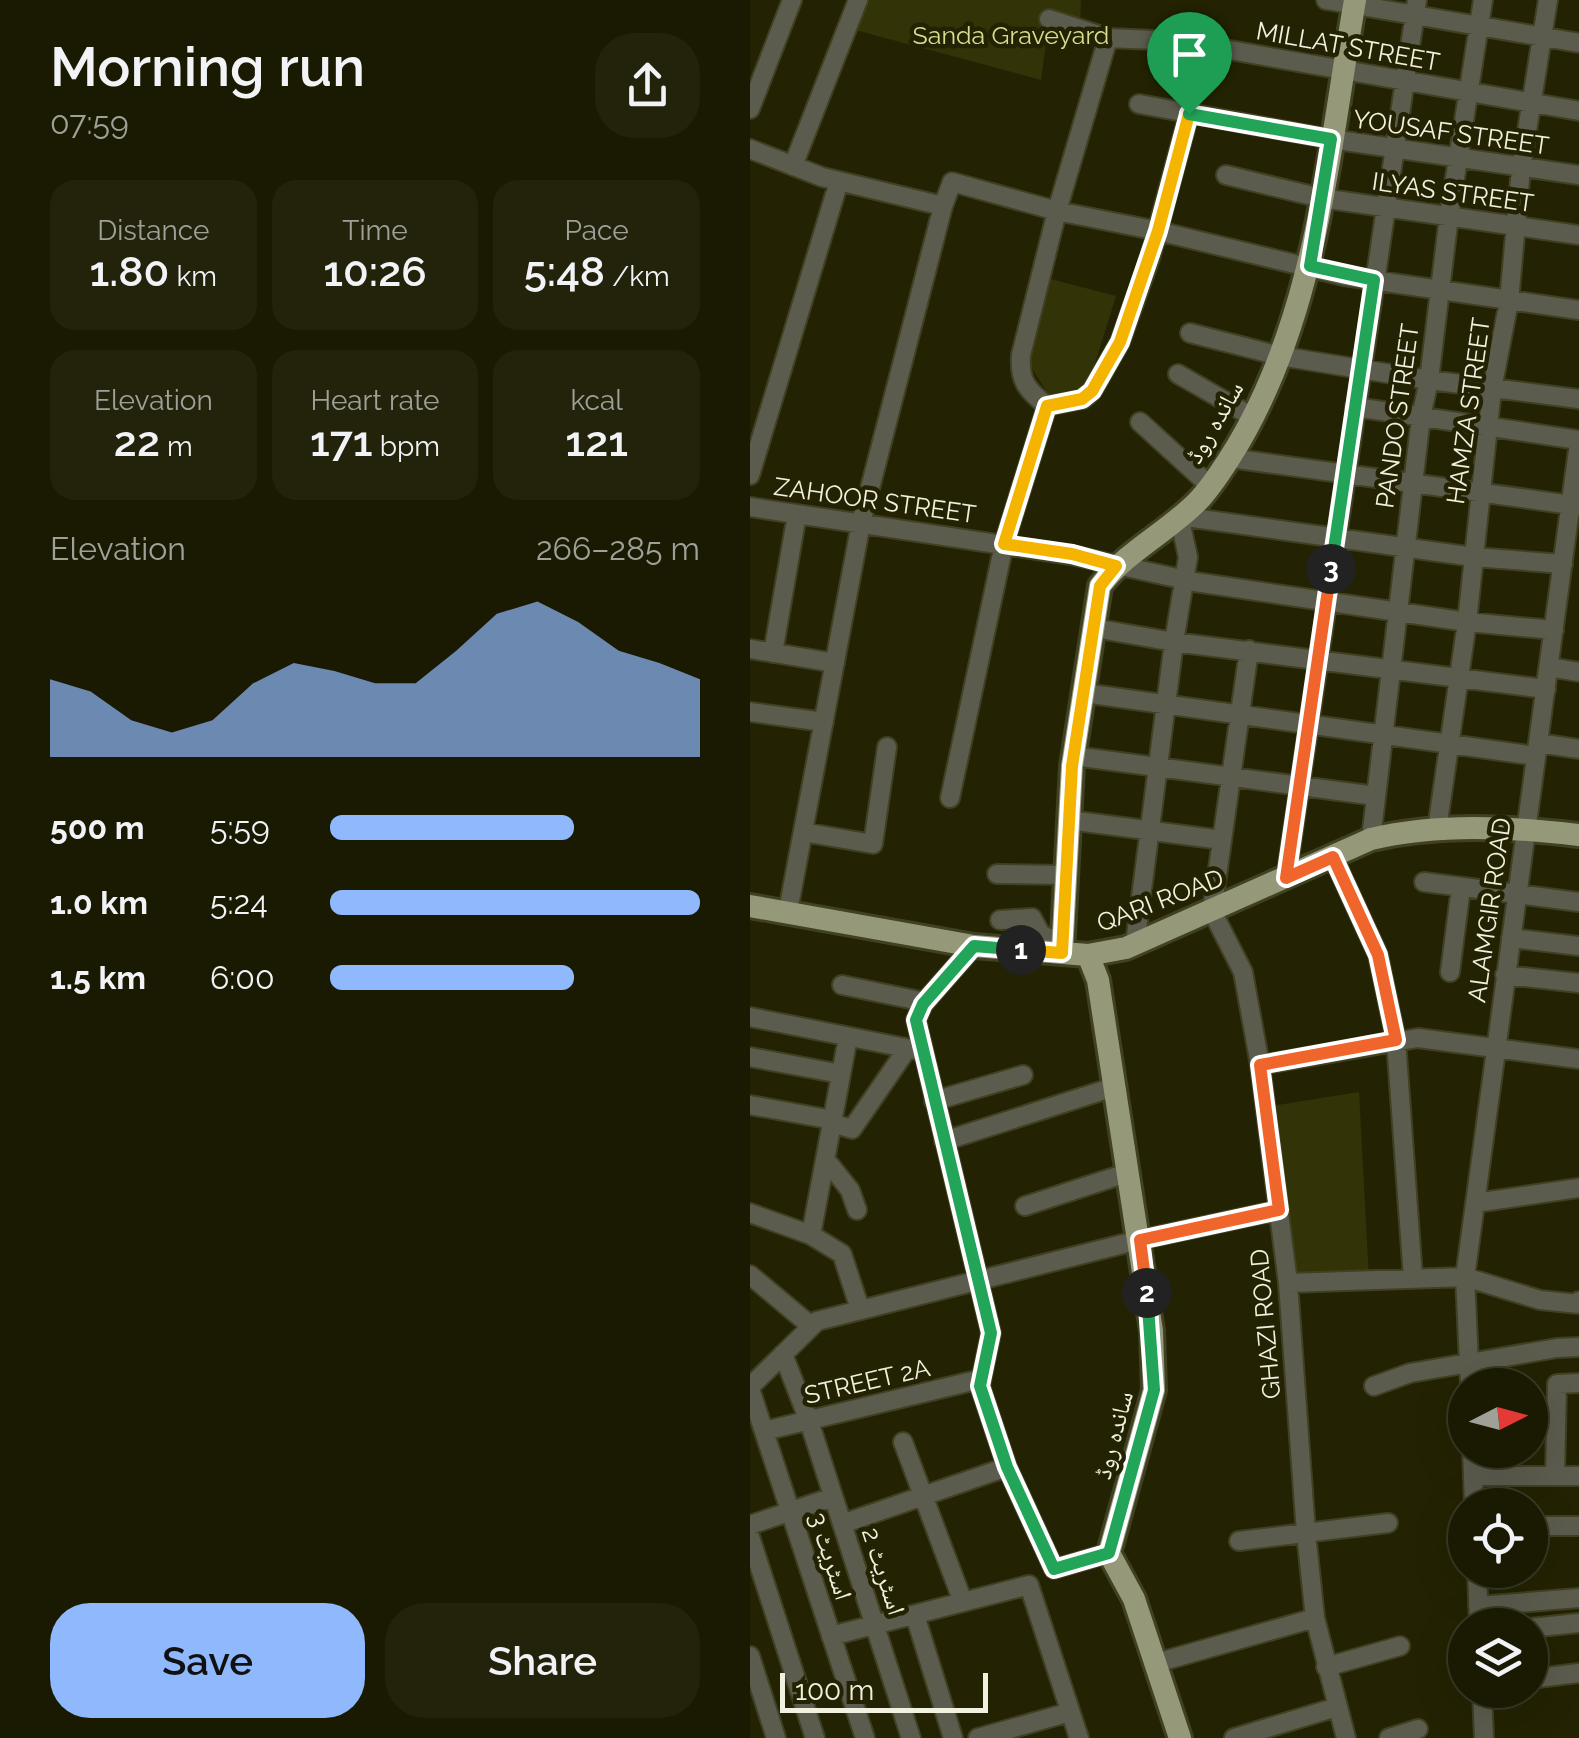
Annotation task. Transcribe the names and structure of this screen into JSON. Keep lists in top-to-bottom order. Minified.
{"streets":{"main road":["ساندہ روڈ","QARI ROAD"],"street":["MILLAT STREET","YOUSAF STREET","ILYAS STREET","HAMZA STREET","PANDO STREET","ZAHOOR STREET","ALAMGIR ROAD","GHAZI ROAD","STREET 2A","اسٹریٹ 3","اسٹریٹ 2"]},"crossings":[["MILLAT STREET","HAMZA STREET"],["MILLAT STREET","PANDO STREET"],["MILLAT STREET","ساندہ روڈ"],["YOUSAF STREET","HAMZA STREET"],["YOUSAF STREET","PANDO STREET"],["YOUSAF STREET","ساندہ روڈ"],["ILYAS STREET","HAMZA STREET"],["ILYAS STREET","PANDO STREET"],["ILYAS STREET","ساندہ روڈ"],["HAMZA STREET","ZAHOOR STREET"],["HAMZA STREET","QARI ROAD"],["PANDO STREET","ZAHOOR STREET"],["PANDO STREET","QARI ROAD"],["ساندہ روڈ","ZAHOOR STREET"],["ساندہ روڈ","QARI ROAD"],["ZAHOOR STREET","ALAMGIR ROAD"],["QARI ROAD","ALAMGIR ROAD"],["QARI ROAD","GHAZI ROAD"],["STREET 2A","اسٹریٹ 3"],["STREET 2A","اسٹریٹ 2"]],"parks":["Sanda Graveyard"],"scale_bar":"100 m","north":"right","page":{"heading":["Morning run","07:59"],"stats":[["Distance","1.80 km"],["Time","10:26"],["Pace","5:48 /km"],["Elevation","22 m"],["Heart rate","171 bpm"],["kcal","121"]],"chart":["Elevation","266–285 m"],"pins":["3","1","2"],"list":[{"name":"500 m","note":"5:59"},{"name":"1.0 km","note":"5:24"},{"name":"1.5 km","note":"6:00"}],"buttons":["Save","Share"],"scale":"100 m"}}
